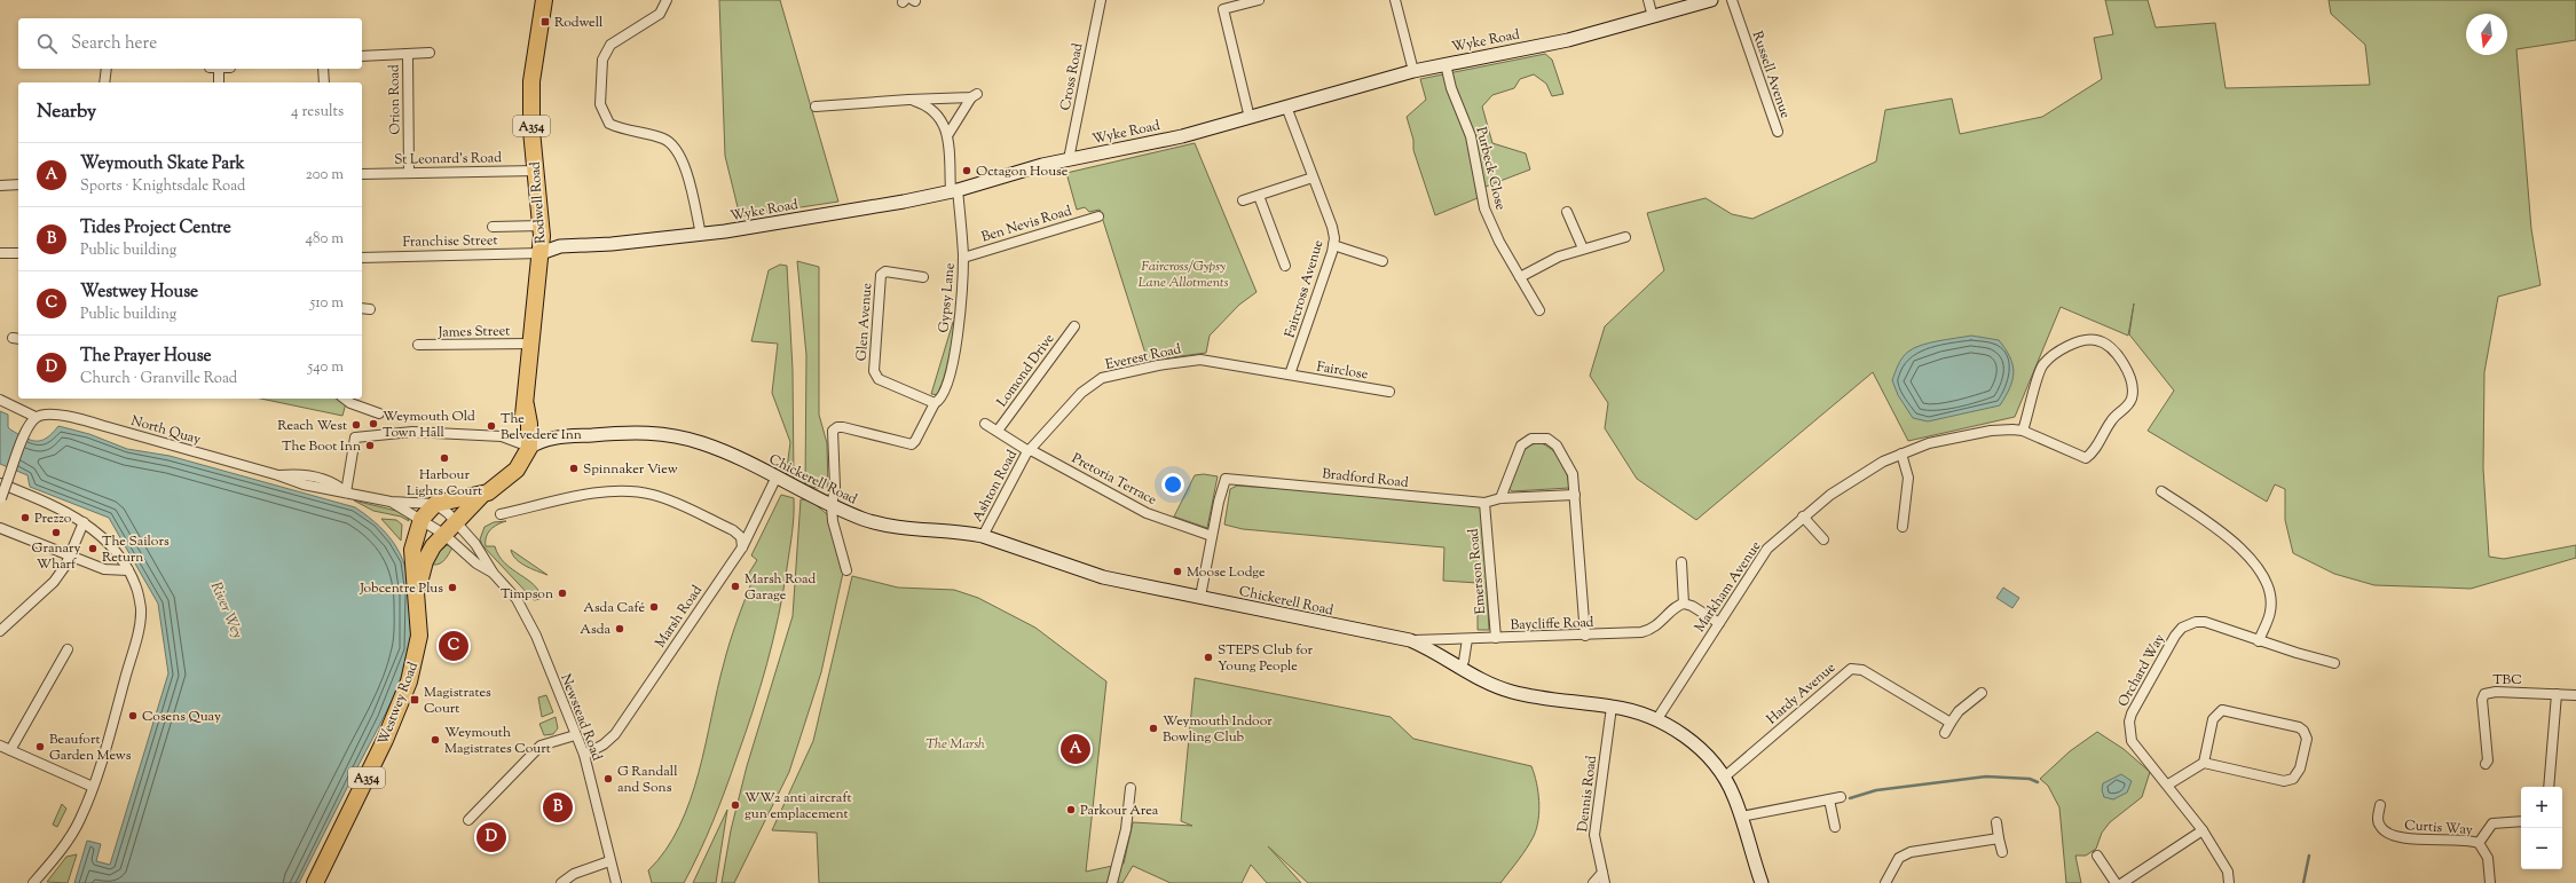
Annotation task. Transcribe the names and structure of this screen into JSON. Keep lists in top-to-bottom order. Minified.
{"streets":{"highway":["A354","Rodwell Road","Westwey Road"],"main road":["Wyke Road","Chickerell Road"],"street":["Russell Avenue","Cross Road","Orion Road","St Leonard's Road","Purbeck Close","Ben Nevis Road","Franchise Street","Faircross Avenue","Gypsy Lane","Glen Avenue","James Street","Everest Road","Lomond Drive","Fairclose","North Quay","Bradford Road","Pretoria Terrace","Ashton Road","Emerson Road","Markham Avenue","Marsh Road","Baycliffe Road","Orchard Way","TBC","Hardy Avenue","Newstead Road","Dennis Road","Curtis Way"]},"crossings":[["Wyke Road","Cross Road"],["Wyke Road","Purbeck Close"],["Wyke Road","Rodwell Road"],["Wyke Road","Franchise Street"],["Wyke Road","Faircross Avenue"],["Wyke Road","Gypsy Lane"],["Orion Road","St Leonard's Road"],["A354","Rodwell Road"],["A354","North Quay"],["A354","Chickerell Road"],["A354","Westwey Road"],["A354","Newstead Road"],["St Leonard's Road","Rodwell Road"],["Rodwell Road","Franchise Street"],["Rodwell Road","James Street"],["Rodwell Road","Chickerell Road"],["Ben Nevis Road","Gypsy Lane"],["Faircross Avenue","Everest Road"],["Faircross Avenue","Fairclose"],["Gypsy Lane","Glen Avenue"],["Gypsy Lane","Chickerell Road"],["Everest Road","Fairclose"],["Everest Road","Pretoria Terrace"],["Everest Road","Ashton Road"],["North Quay","Westwey Road"],["North Quay","Newstead Road"],["Bradford Road","Pretoria Terrace"],["Bradford Road","Emerson Road"],["Chickerell Road","Ashton Road"],["Chickerell Road","Markham Avenue"],["Chickerell Road","Marsh Road"],["Chickerell Road","Baycliffe Road"],["Chickerell Road","Hardy Avenue"],["Chickerell Road","Dennis Road"],["Pretoria Terrace","Ashton Road"],["Emerson Road","Baycliffe Road"],["Marsh Road","Newstead Road"],["Westwey Road","Newstead Road"]],"water":["River Wey"],"parks":["Faircross/Gypsy Lane Allotments","The Marsh"],"places":{"transit":["Rodwell","Magistrates Court"],"other":["Octagon House","Weymouth Old Town Hall","Reach West","The Belvedere Inn","The Boot Inn","Harbour Lights Court","Spinnaker View","Prezzo","Granary Wharf","The Sailors Return","Moose Lodge","Marsh Road Garage","Jobcentre Plus","Timpson","Asda Café","Asda","STEPS Club for Young People","Cosens Quay","Weymouth Indoor Bowling Club","Weymouth Magistrates Court","Beaufort Garden Mews","G Randall and Sons","WW2 anti aircraft gun emplacement","Parkour Area"]},"north":"bottom","page":{"search":"Search here","heading":["Nearby","4 results"],"list":[{"mark":"A","name":"Weymouth Skate Park","note":"Sports · Knightsdale Road","value":"200 m"},{"mark":"B","name":"Tides Project Centre","note":"Public building","value":"480 m"},{"mark":"C","name":"Westwey House","note":"Public building","value":"510 m"},{"mark":"D","name":"The Prayer House","note":"Church · Granville Road","value":"540 m"}],"pins":["C","A","B","D"],"map_buttons":["+","−"]}}
